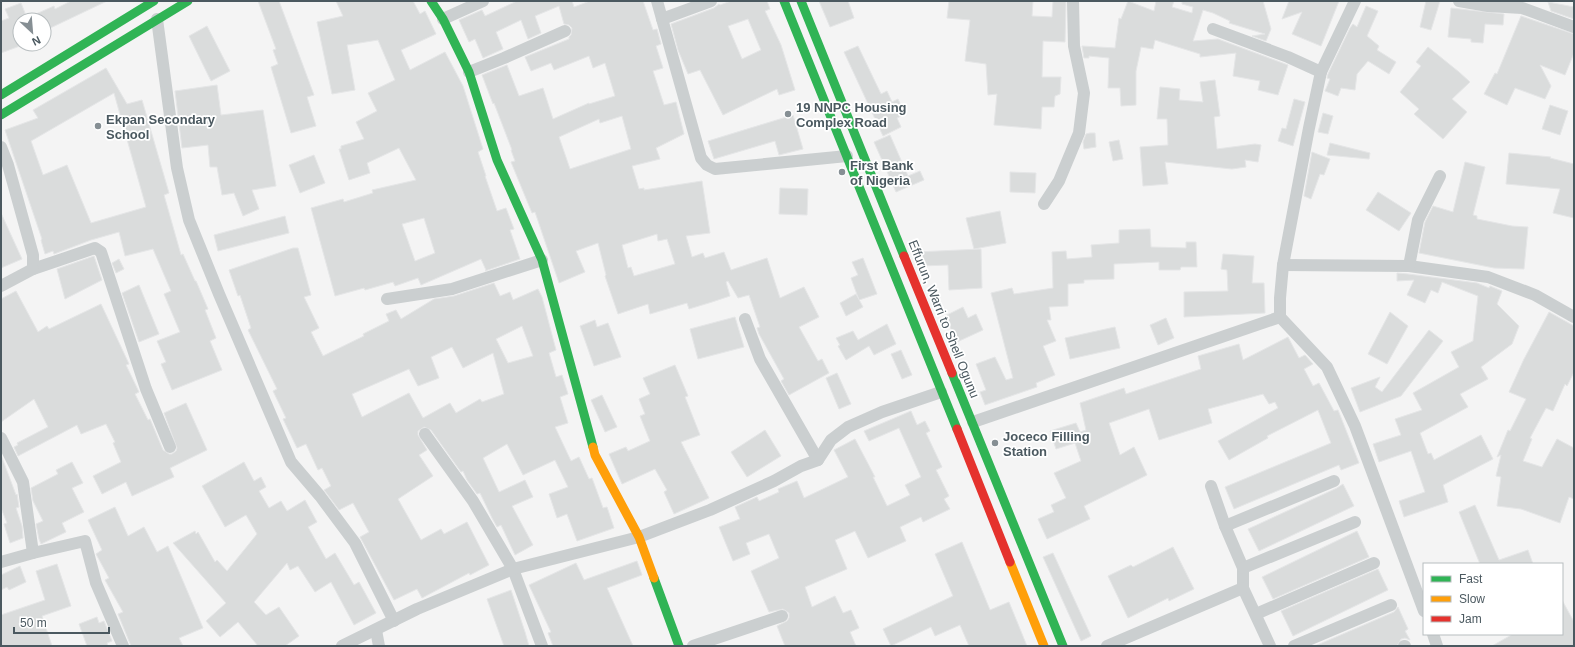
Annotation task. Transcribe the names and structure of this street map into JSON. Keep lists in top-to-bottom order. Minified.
{"streets":{"street":["Effurun, Warri to Shell Ogunu"]},"places":["19 NNPC Housing Complex Road","Ekpan Secondary School","First Bank of Nigeria","Joceco Filling Station"],"legend":["Fast","Slow","Jam"],"scale_bar":"50 m","north":"bottom right"}
